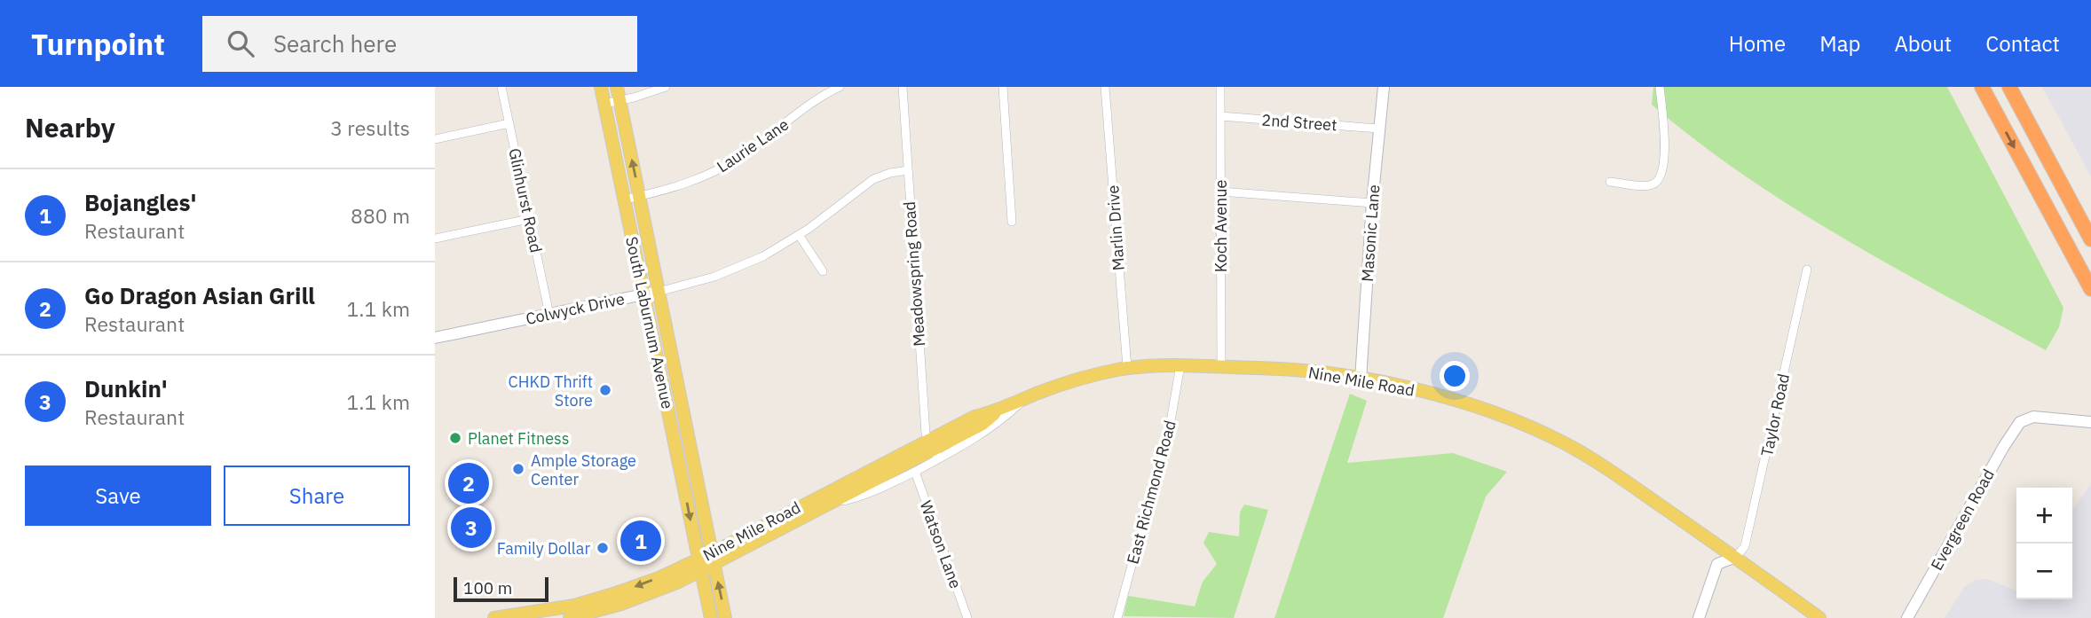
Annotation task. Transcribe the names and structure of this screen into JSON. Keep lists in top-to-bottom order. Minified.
{"streets":{"main road":["South Laburnum Avenue","Nine Mile Road"],"street":["2nd Street","Laurie Lane","Glinhurst Road","Koch Avenue","Marlin Drive","Masonic Lane","Meadowspring Road","Colwyck Drive","Taylor Road","East Richmond Road","Evergreen Road","Watson Lane"]},"crossings":[["2nd Street","Koch Avenue"],["2nd Street","Masonic Lane"],["Laurie Lane","South Laburnum Avenue"],["Glinhurst Road","Colwyck Drive"],["Koch Avenue","Nine Mile Road"],["Marlin Drive","Nine Mile Road"],["Masonic Lane","Nine Mile Road"],["Meadowspring Road","Colwyck Drive"],["Meadowspring Road","Nine Mile Road"],["Colwyck Drive","South Laburnum Avenue"],["South Laburnum Avenue","Nine Mile Road"],["Nine Mile Road","Taylor Road"],["Nine Mile Road","East Richmond Road"]],"places":["CHKD Thrift Store","Planet Fitness","Ample Storage Center","Family Dollar"],"scale_bar":"100 m","page":{"header":"Turnpoint","search":"Search here","nav":["Home","Map","About","Contact"],"heading":["Nearby","3 results"],"list":[{"mark":"1","name":"Bojangles'","note":"Restaurant","value":"880 m"},{"mark":"2","name":"Go Dragon Asian Grill","note":"Restaurant","value":"1.1 km"},{"mark":"3","name":"Dunkin'","note":"Restaurant","value":"1.1 km"}],"buttons":["Save","Share"],"pins":["2","3","1"],"map_buttons":["+","−"],"scale":"100 m"}}
